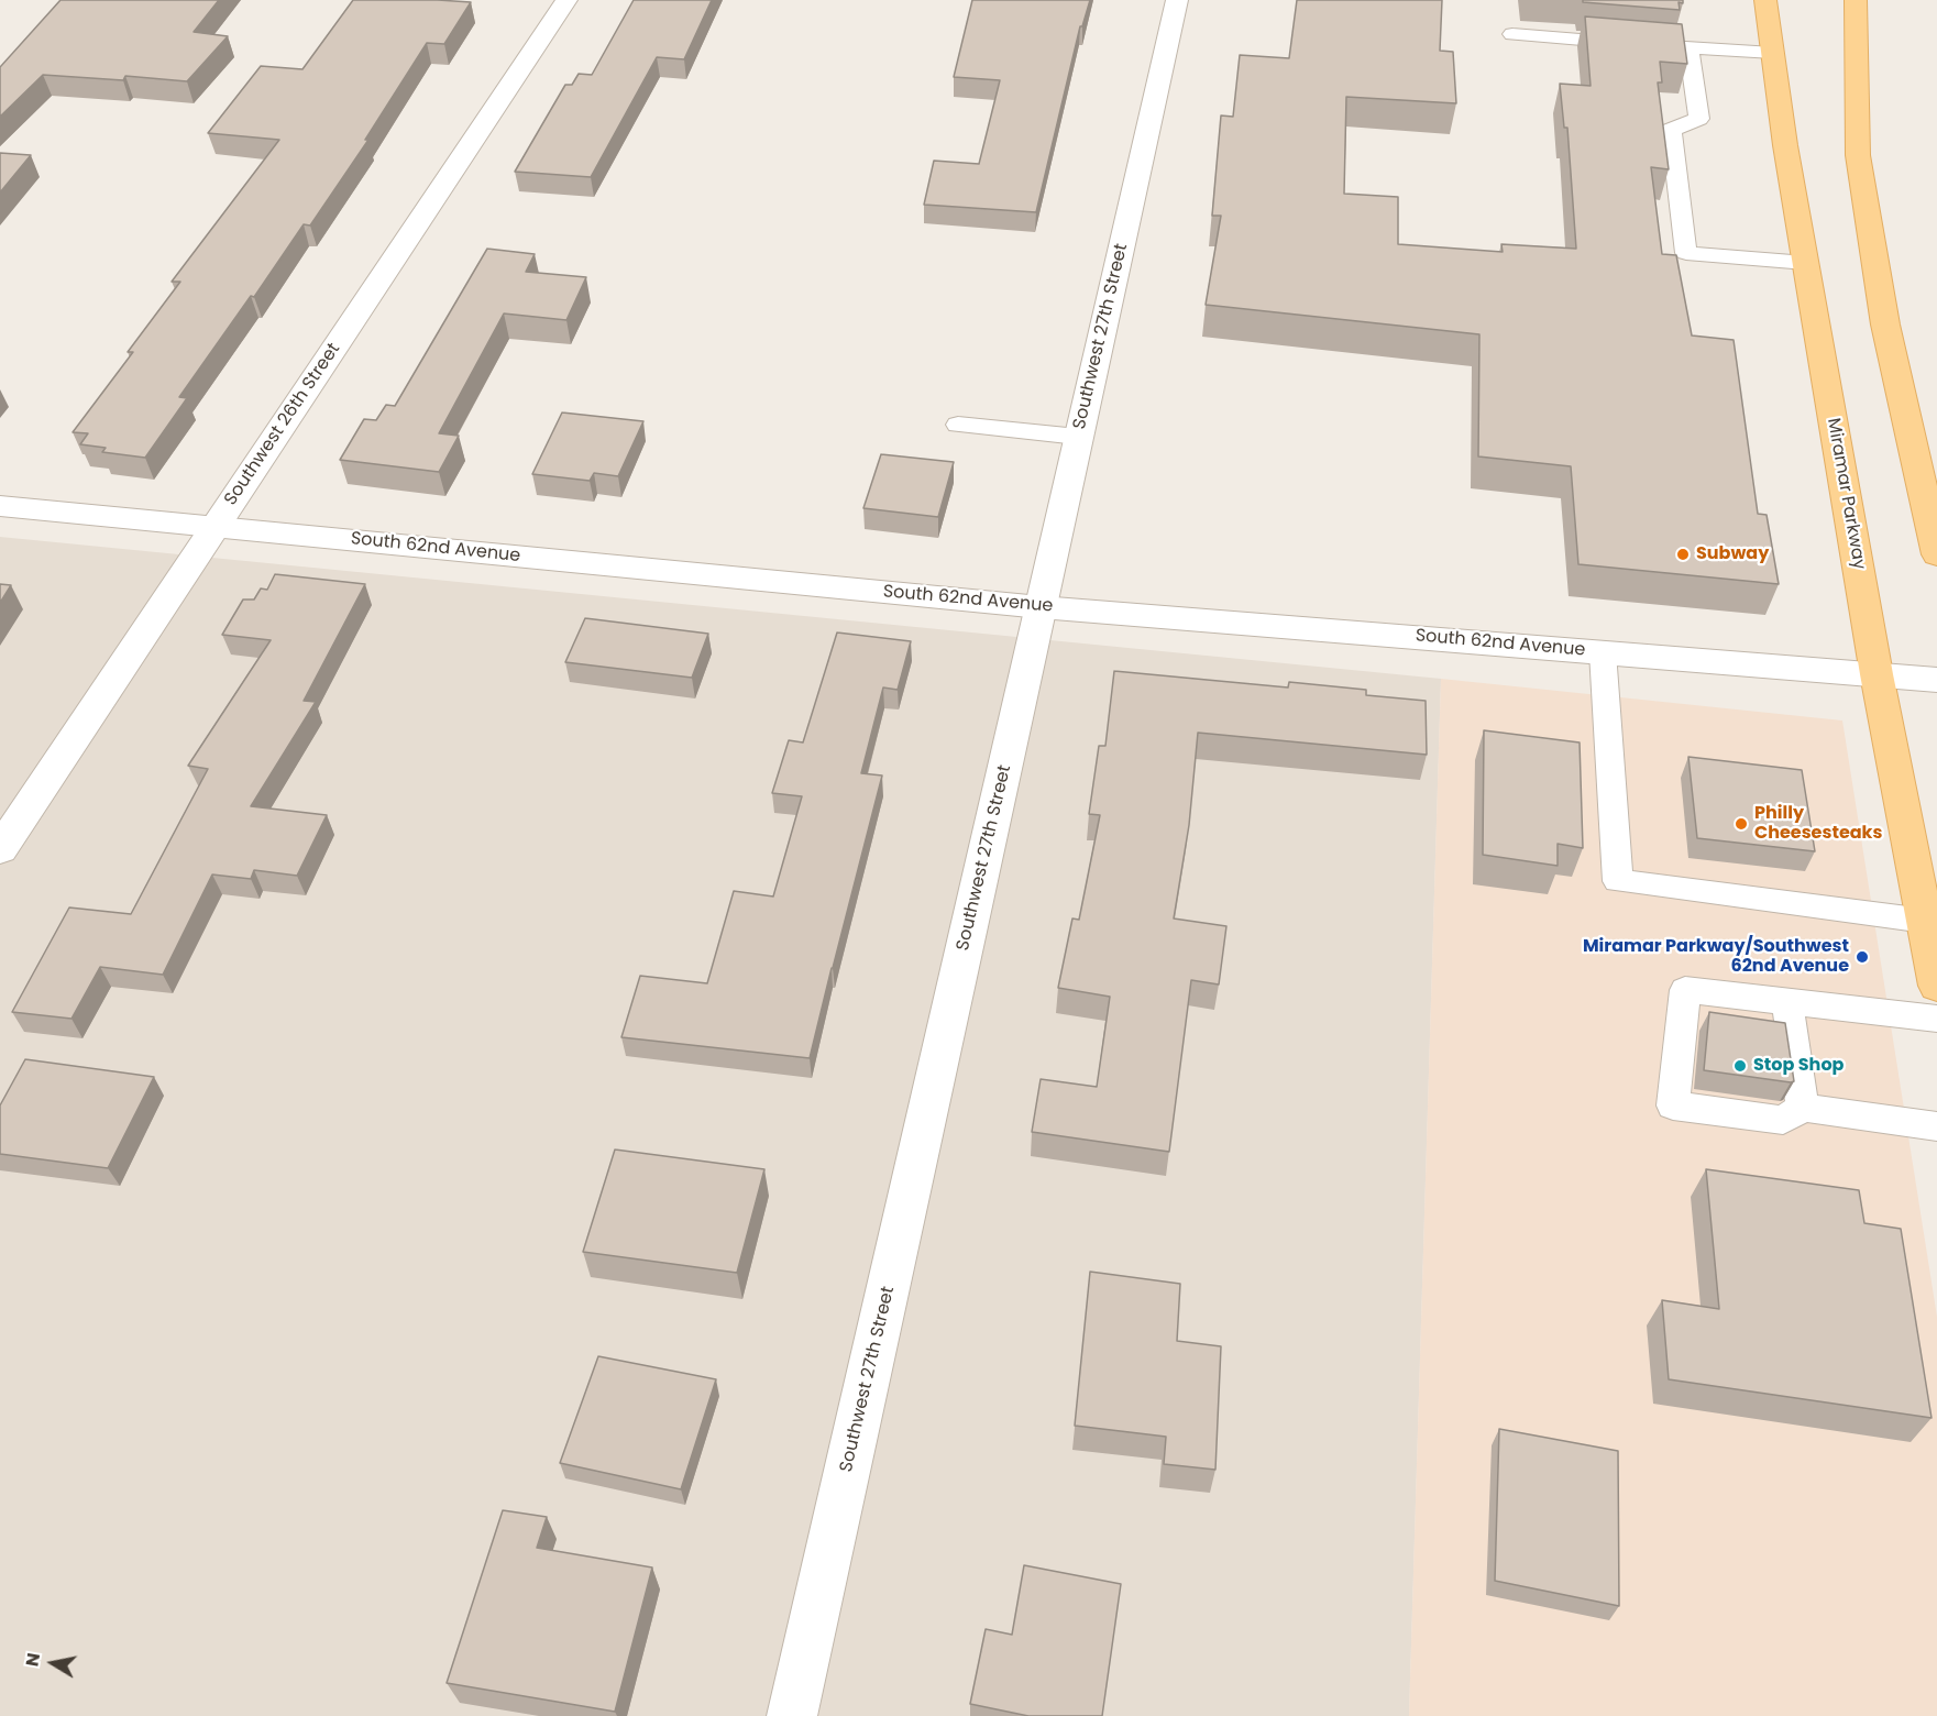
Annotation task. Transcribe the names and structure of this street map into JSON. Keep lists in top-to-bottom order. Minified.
{"streets":{"main road":["Miramar Parkway"],"street":["Southwest 27th Street","Southwest 26th Street","South 62nd Avenue"]},"crossings":[["Southwest 27th Street","South 62nd Avenue"],["Southwest 26th Street","South 62nd Avenue"],["Miramar Parkway","South 62nd Avenue"]],"places":["Subway","Philly Cheesesteaks","Miramar Parkway/Southwest 62nd Avenue","Stop Shop"],"north":"left"}
